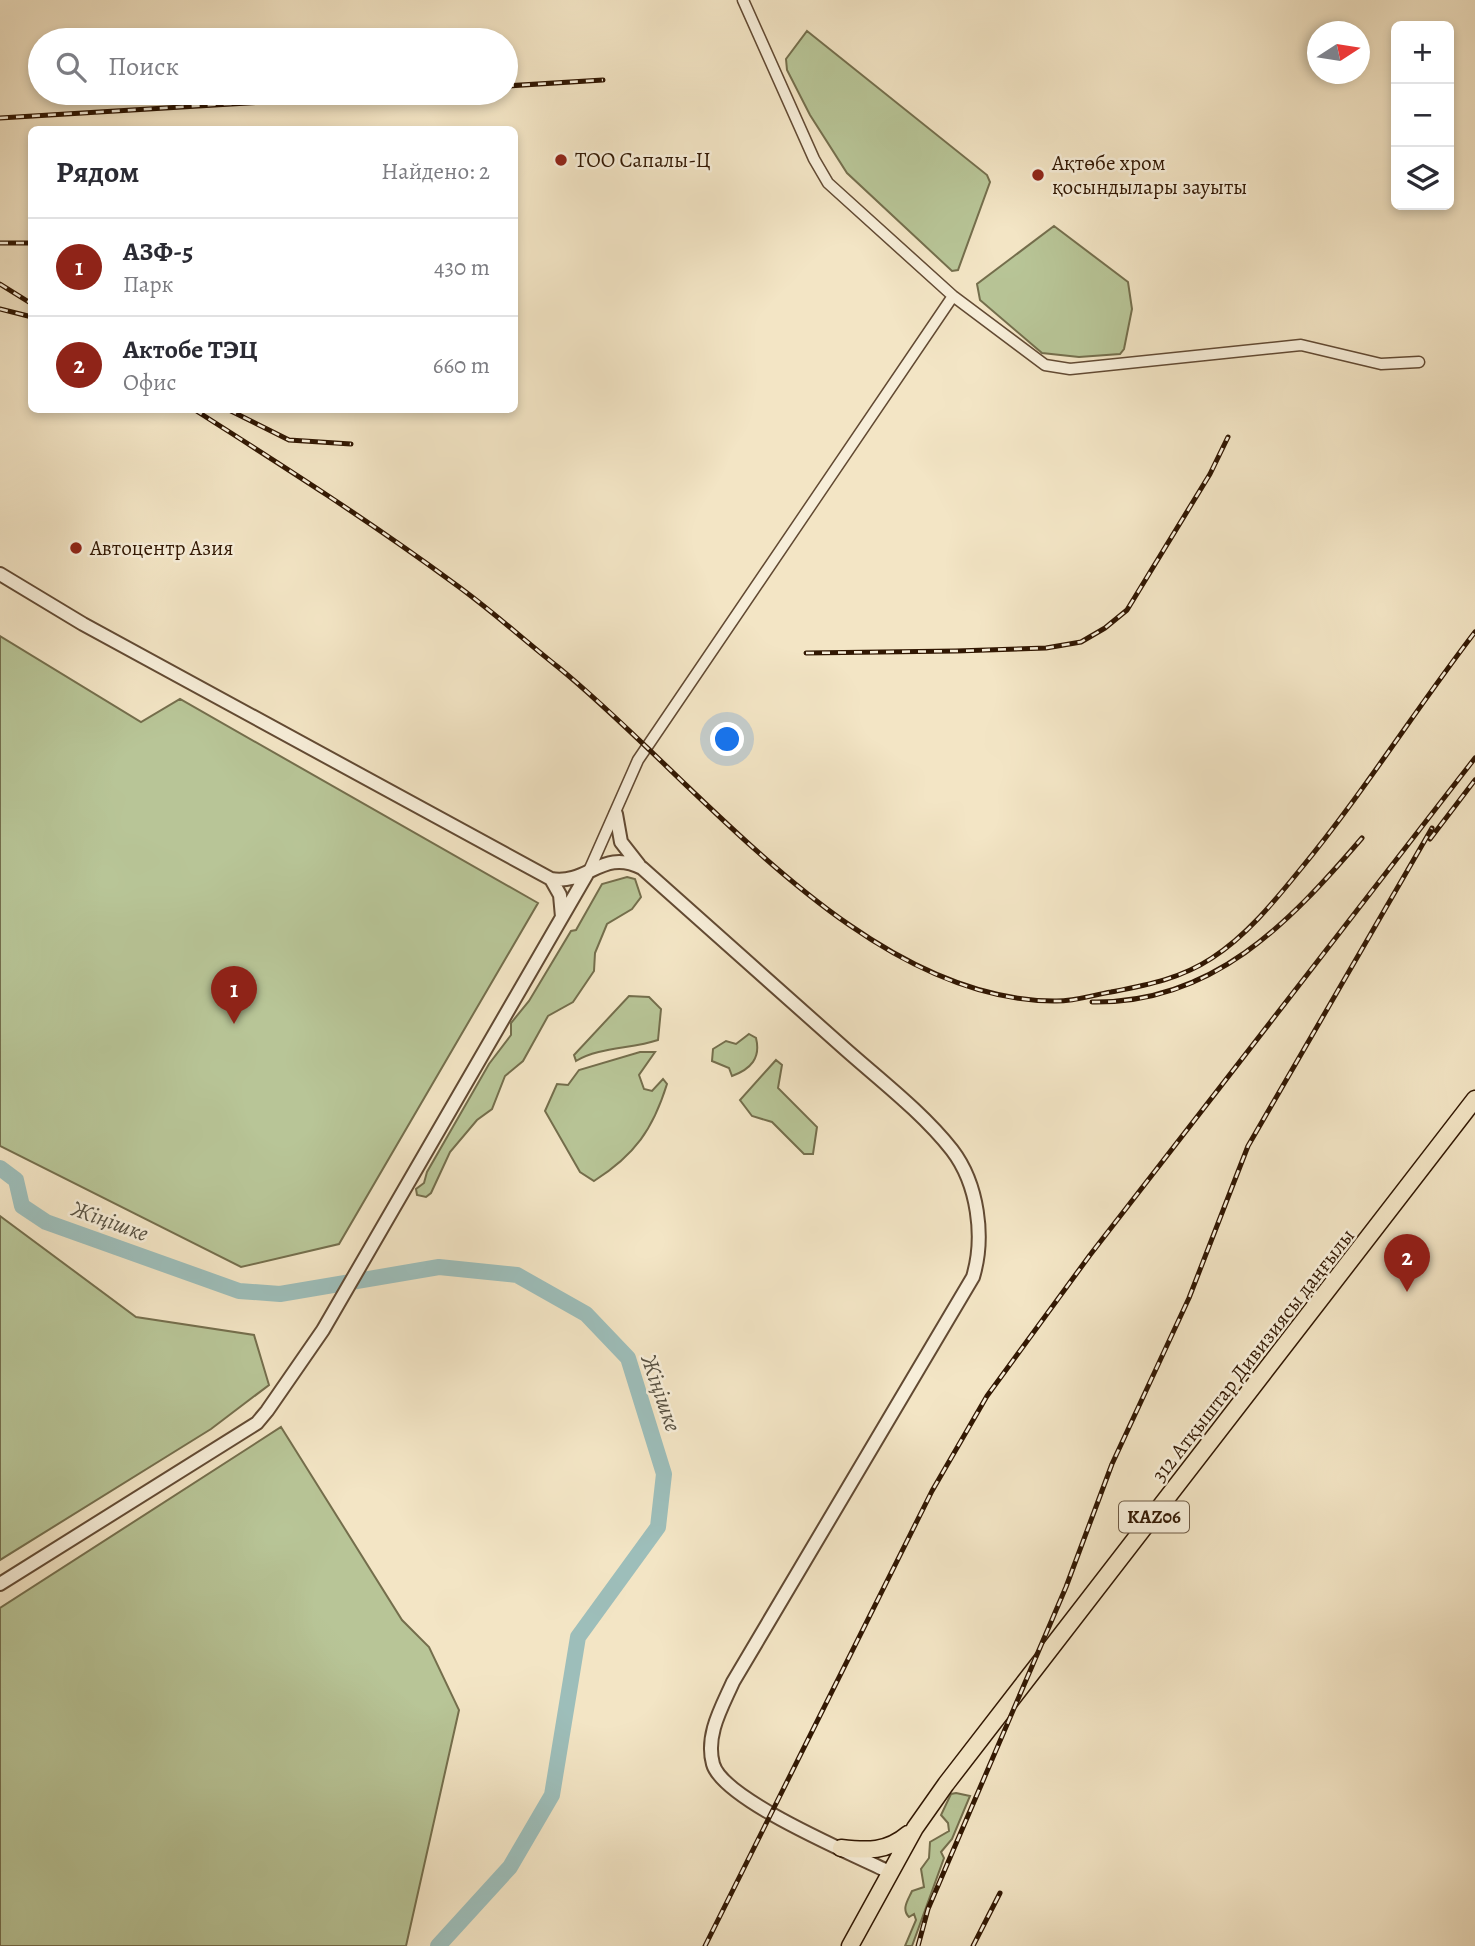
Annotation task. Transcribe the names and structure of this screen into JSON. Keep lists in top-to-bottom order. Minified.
{"streets":{"highway":["312 Атқыштар Дивизиясы даңғылы","KАZ06"]},"water":["Жіңішке"],"places":["ТОО Сапалы-Ц","Ақтөбе хром қосындылары зауыты","Автоцентр Азия"],"north":"right","page":{"map_buttons":["+","−"],"search":"Поиск","heading":["Рядом","Найдено: 2"],"list":[{"mark":"1","name":"АЗФ-5","note":"Парк","value":"430 m"},{"mark":"2","name":"Актобе ТЭЦ","note":"Офис","value":"660 m"}],"pins":["1","2"]}}
